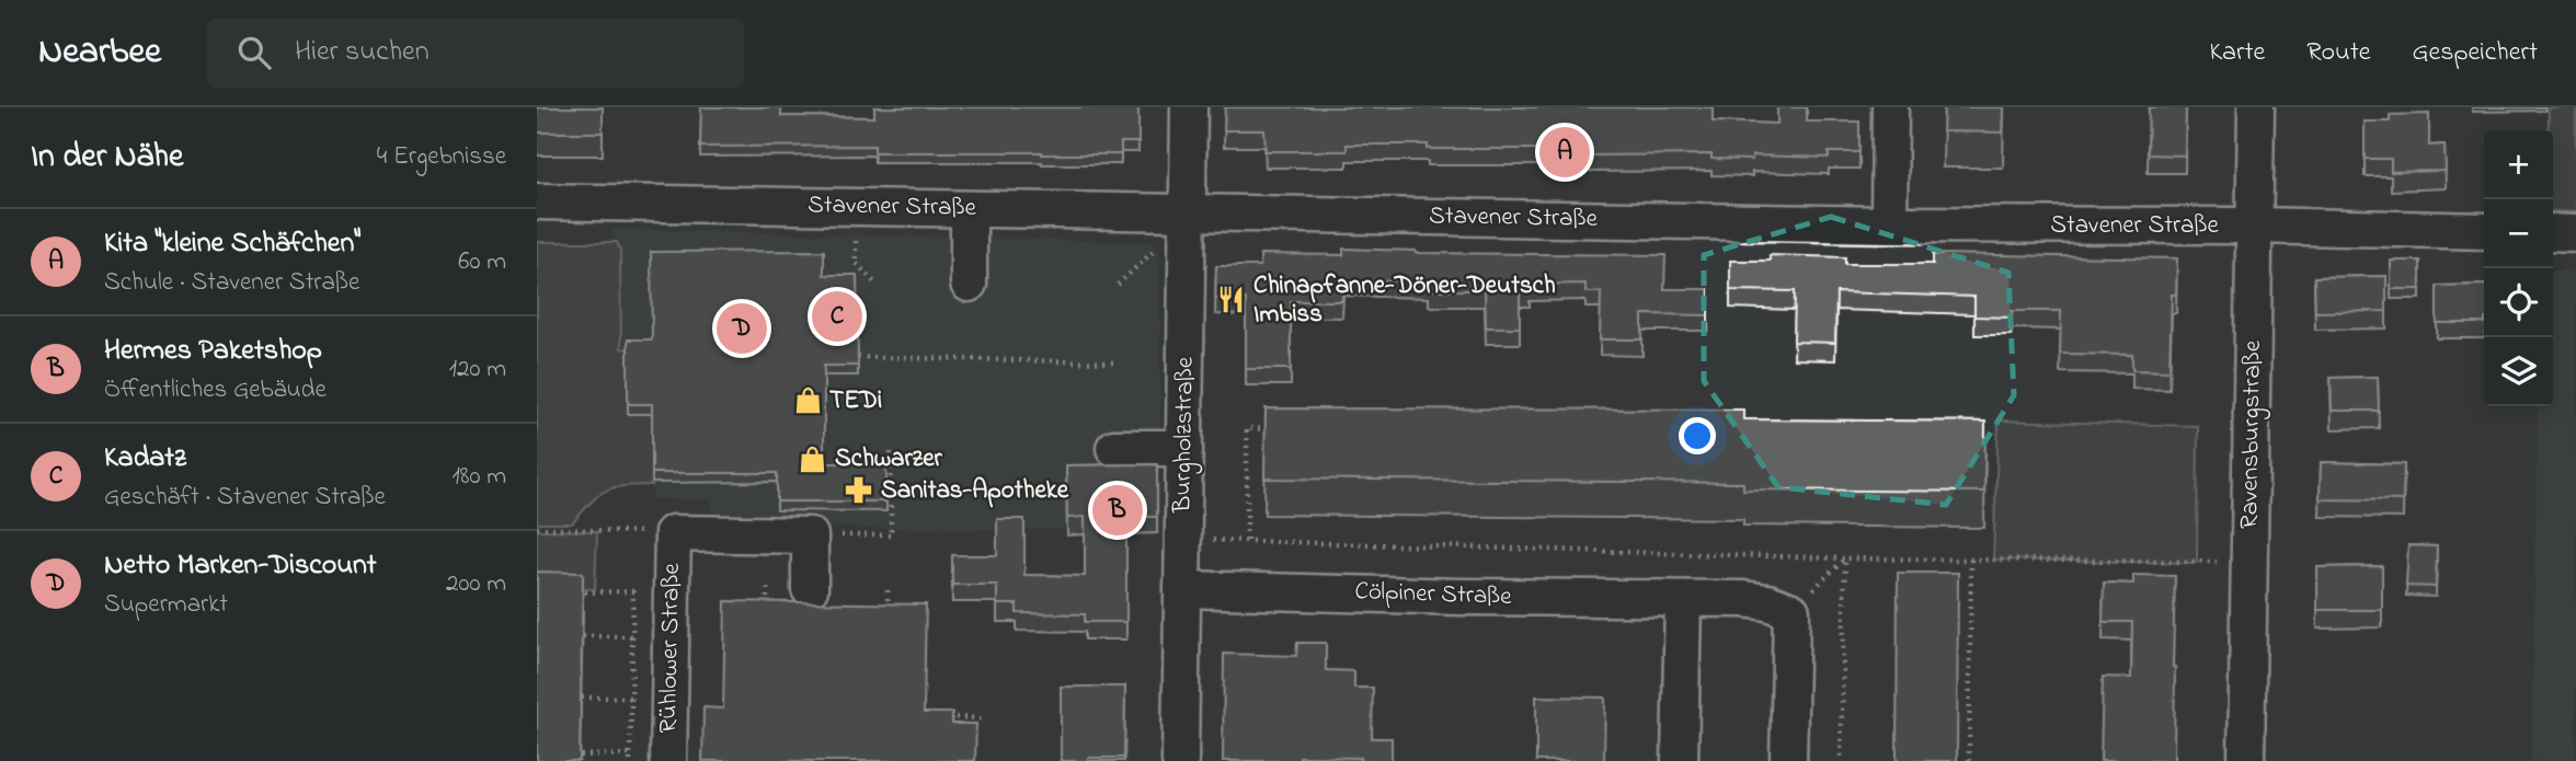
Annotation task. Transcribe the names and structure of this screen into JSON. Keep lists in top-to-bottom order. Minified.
{"streets":{"street":["Stavener Straße","Burgholzstraße","Ravensburgstraße","Cölpiner Straße","Rühlower Straße"]},"crossings":[["Stavener Straße","Burgholzstraße"],["Stavener Straße","Ravensburgstraße"],["Burgholzstraße","Cölpiner Straße"]],"places":{"restaurant":["Chinapfanne-Döner-Deutsch Imbiss"],"shop":["TEDi","Schwarzer"],"pharmacy":["Sanitas-Apotheke"]},"page":{"header":"Nearbee","search":"Hier suchen","nav":["Karte","Route","Gespeichert"],"heading":["In der Nähe","4 Ergebnisse"],"pins":["A","C","D","B"],"map_buttons":["+","−"],"list":[{"mark":"A","name":"Kita \"kleine Schäfchen\"","note":"Schule · Stavener Straße","value":"60 m"},{"mark":"B","name":"Hermes Paketshop","note":"Öffentliches Gebäude","value":"120 m"},{"mark":"C","name":"Kadatz","note":"Geschäft · Stavener Straße","value":"180 m"},{"mark":"D","name":"Netto Marken-Discount","note":"Supermarkt","value":"200 m"}]}}
